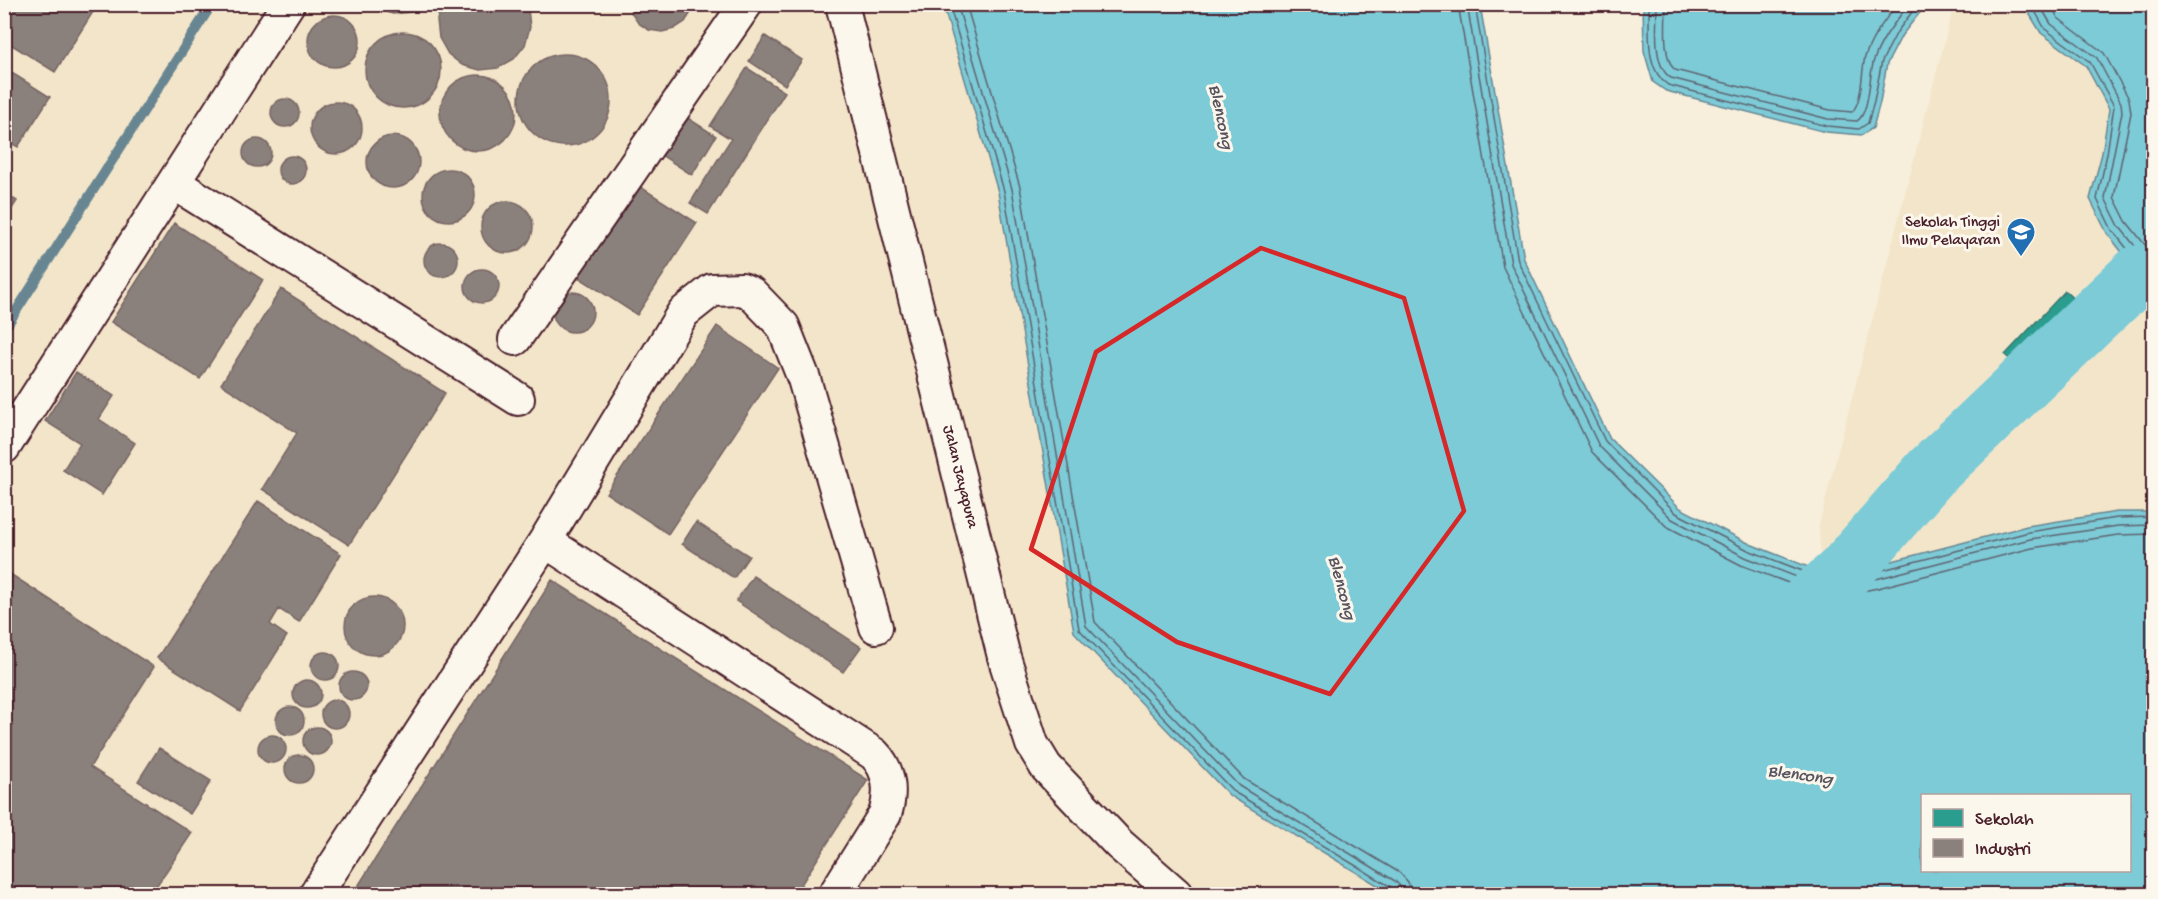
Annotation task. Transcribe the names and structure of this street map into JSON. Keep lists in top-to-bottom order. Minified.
{"streets":{"lane":["Jalan Jayapura"]},"water":["Blencong"],"places":{"school or university":["Sekolah Tinggi Ilmu Pelayaran"]},"legend":["Sekolah","Industri"]}
